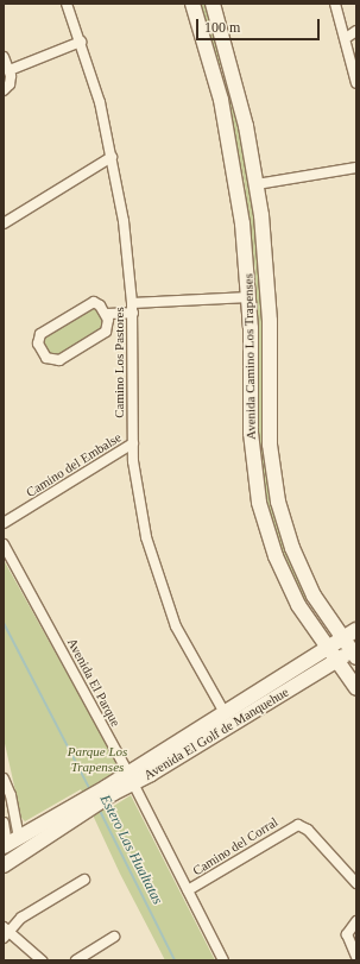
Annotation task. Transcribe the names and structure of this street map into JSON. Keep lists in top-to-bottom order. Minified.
{"streets":{"main road":["Avenida Camino Los Trapenses","Avenida El Golf de Manquehue"],"street":["Camino Los Pastores","Camino del Embalse","Avenida El Parque","Camino del Corral"]},"crossings":[["Avenida Camino Los Trapenses","Avenida El Golf de Manquehue"],["Camino Los Pastores","Camino del Embalse"],["Camino Los Pastores","Avenida El Golf de Manquehue"],["Avenida El Parque","Avenida El Golf de Manquehue"],["Avenida El Parque","Camino del Corral"]],"water":["Estero Las Hualtatas"],"parks":["Parque Los Trapenses"],"scale_bar":"100 m"}
